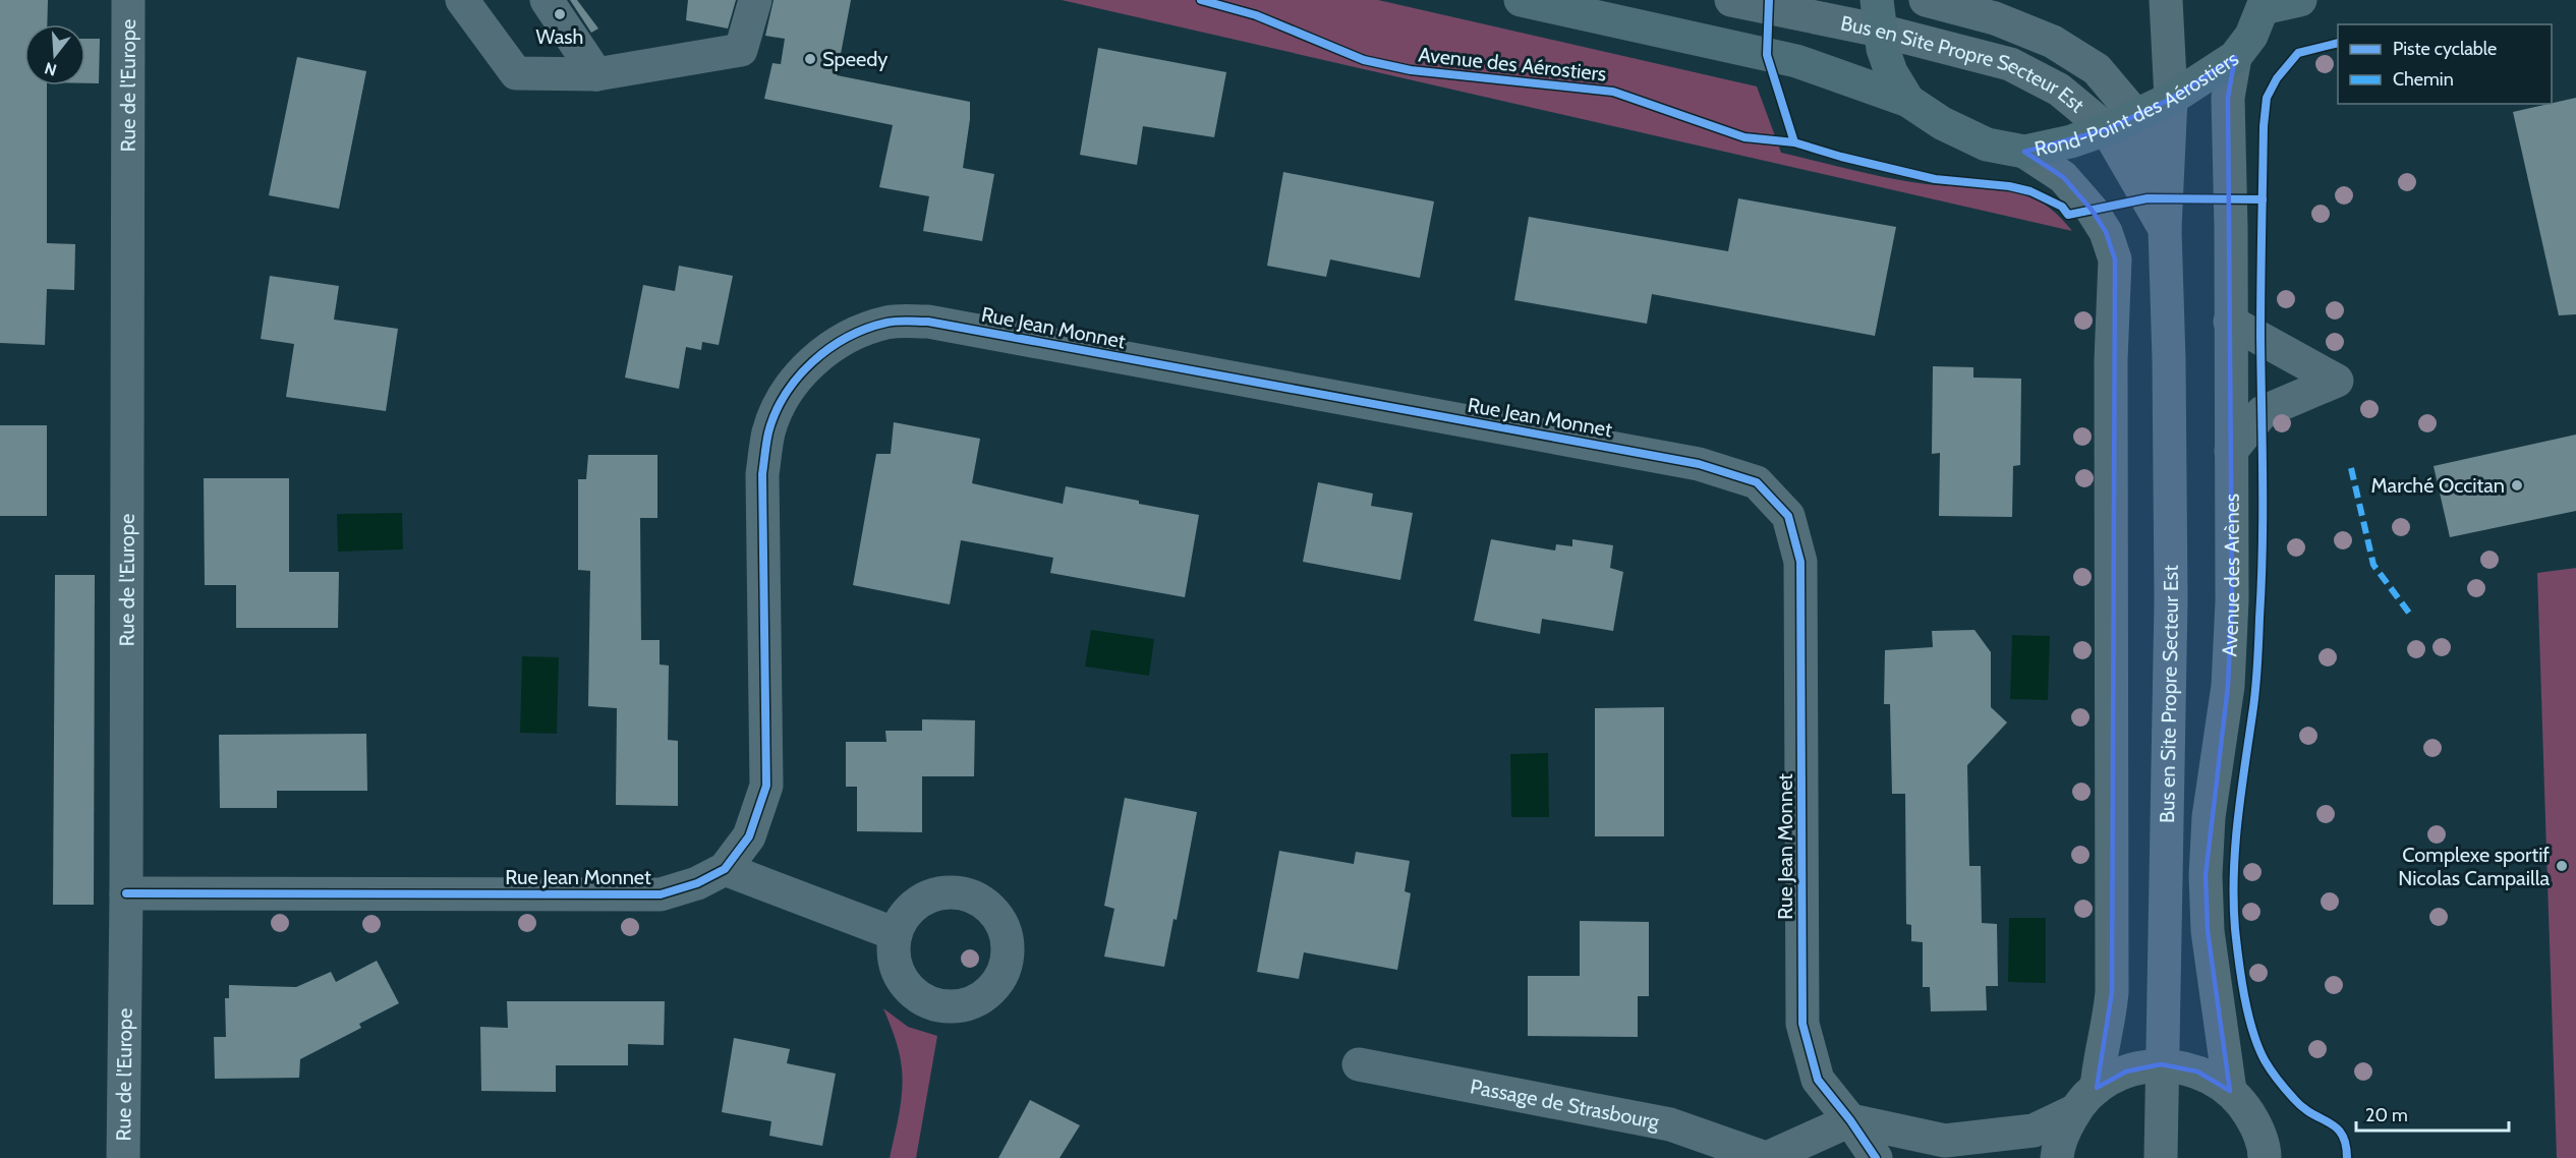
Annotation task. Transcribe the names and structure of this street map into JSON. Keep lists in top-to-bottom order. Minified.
{"streets":{"main road":["Rond-Point des Aérostiers"],"street":["Bus en Site Propre Secteur Est","Rue de l'Europe","Rue Jean Monnet","Avenue des Arènes","Passage de Strasbourg"],"cycle path":["Avenue des Aérostiers"]},"crossings":[["Bus en Site Propre Secteur Est","Rond-Point des Aérostiers"],["Rue de l'Europe","Rue Jean Monnet"],["Rond-Point des Aérostiers","Avenue des Arènes"]],"places":["Wash","Speedy","Marché Occitan","Complexe sportif Nicolas Campailla"],"legend":["Piste cyclable","Chemin"],"scale_bar":"20 m","north":"bottom"}
